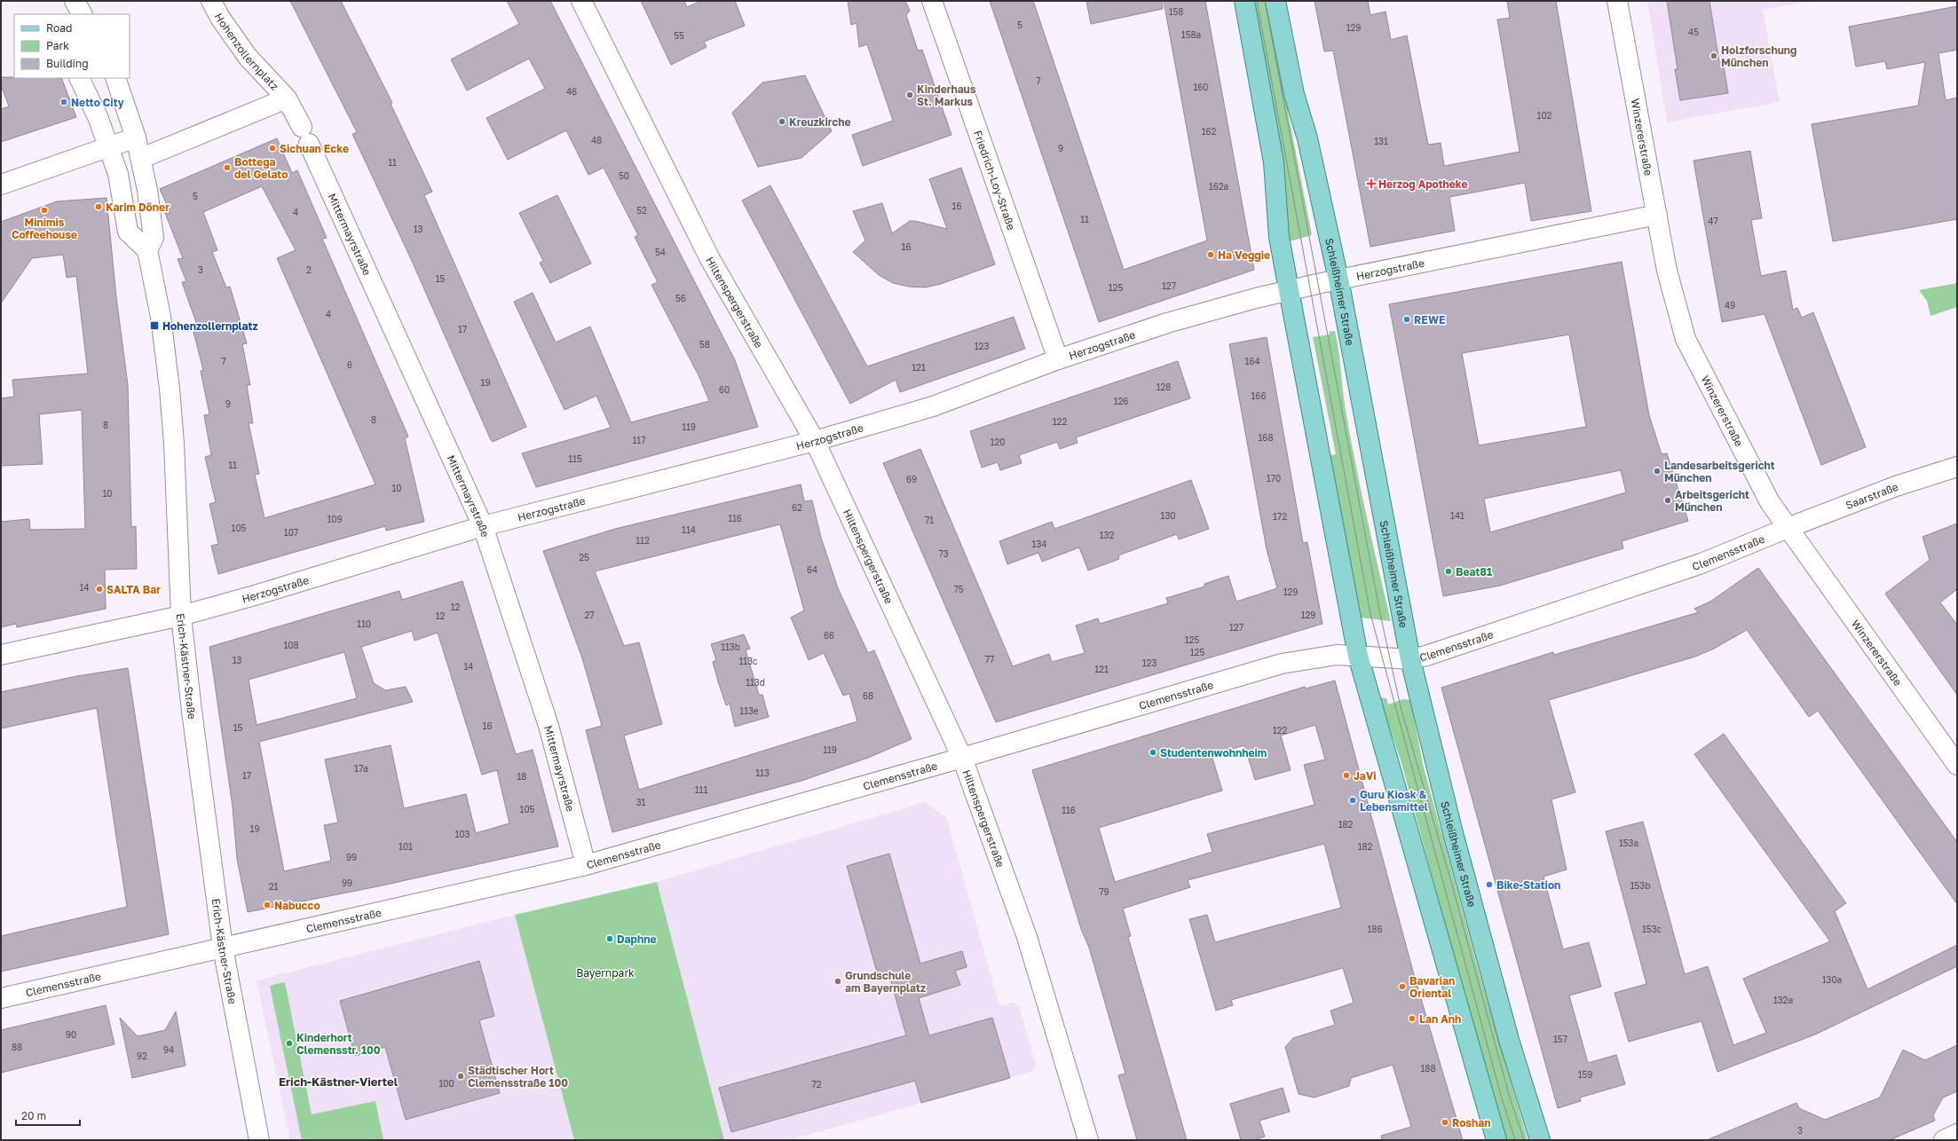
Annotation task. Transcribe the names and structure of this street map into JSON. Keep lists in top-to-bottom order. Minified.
{"streets":{"main road":["Schleißheimer Straße"],"street":["Hohenzollernplatz","Winzererstraße","Friedrich-Loy-Straße","Mittermayrstraße","Herzogstraße","Hiltenspergerstraße","Saarstraße","Clemensstraße","Erich-Kästner-Straße"]},"crossings":[["Hohenzollernplatz","Mittermayrstraße"],["Winzererstraße","Herzogstraße"],["Winzererstraße","Saarstraße"],["Winzererstraße","Clemensstraße"],["Friedrich-Loy-Straße","Herzogstraße"],["Mittermayrstraße","Herzogstraße"],["Mittermayrstraße","Clemensstraße"],["Herzogstraße","Schleißheimer Straße"],["Herzogstraße","Hiltenspergerstraße"],["Herzogstraße","Erich-Kästner-Straße"],["Schleißheimer Straße","Clemensstraße"],["Hiltenspergerstraße","Clemensstraße"],["Saarstraße","Clemensstraße"],["Clemensstraße","Erich-Kästner-Straße"]],"districts":["Erich-Kästner-Viertel"],"parks":["Bayernpark"],"places":{"other":["Holzforschung München","Kinderhaus St. Markus","Netto City","Kreuzkirche","Sichuan Ecke","Bottega del Gelato","Karim Döner","Minimis Coffeehouse","Ha Veggie","REWE","Landesarbeitsgericht München","Arbeitsgericht München","Beat81","SALTA Bar","Studentenwohnheim","JaVi","Guru Kiosk & Lebensmittel","Bike-Station","Nabucco","Daphne","Grundschule am Bayernplatz","Bavarian Oriental","Lan Anh","Kinderhort Clemensstr. 100","Städtischer Hort Clemensstraße 100","Roshan"],"health":["Herzog Apotheke"],"transit":["Hohenzollernplatz"]},"house_numbers":["158","5","129","45","158a","55","7","160","46","102","162","48","131","9","11","50","162a","5","16","52","4","11","47","13","16","54","3","2","15","127","125","56","49","4","17","58","123","7","164","6","121","19","128","60","166","126","9","8","122","8","119","168","117","120","115","11","170","69","10","10","62","130","141","172","116","109","71","105","114","107","132","112","134","73","25","64","14","75","129","12","27","129","12","110","127","66","125","108","113b","125","77","13","113c","123","14","121","113d","68","113e","16","15","122","119","17a","113","17","18","111","31","105","116","182","19","103","153a","101","182","99","99","153b","21","79","186","153c","130a","132a","90","157","88","94","92","188","159","100","72","3"],"legend":["Road","Park","Building"],"scale_bar":"20 m"}
